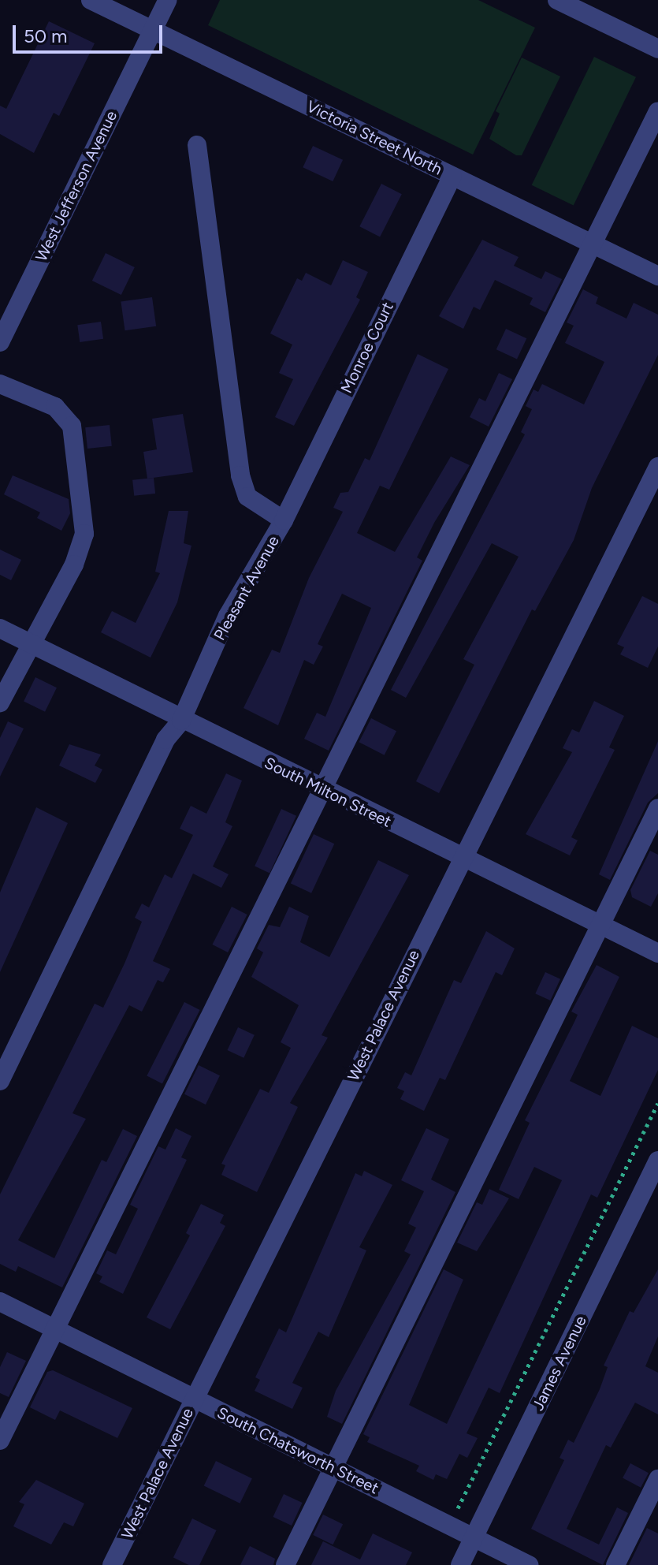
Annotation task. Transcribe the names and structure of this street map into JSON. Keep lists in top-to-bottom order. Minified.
{"streets":{"street":["Victoria Street North","West Jefferson Avenue","Monroe Court","Pleasant Avenue","South Milton Street","West Palace Avenue","James Avenue","South Chatsworth Street"]},"crossings":[["Victoria Street North","West Jefferson Avenue"],["Victoria Street North","Monroe Court"],["Monroe Court","Pleasant Avenue"],["Pleasant Avenue","South Milton Street"],["South Milton Street","West Palace Avenue"],["West Palace Avenue","South Chatsworth Street"],["James Avenue","South Chatsworth Street"]],"scale_bar":"50 m"}
